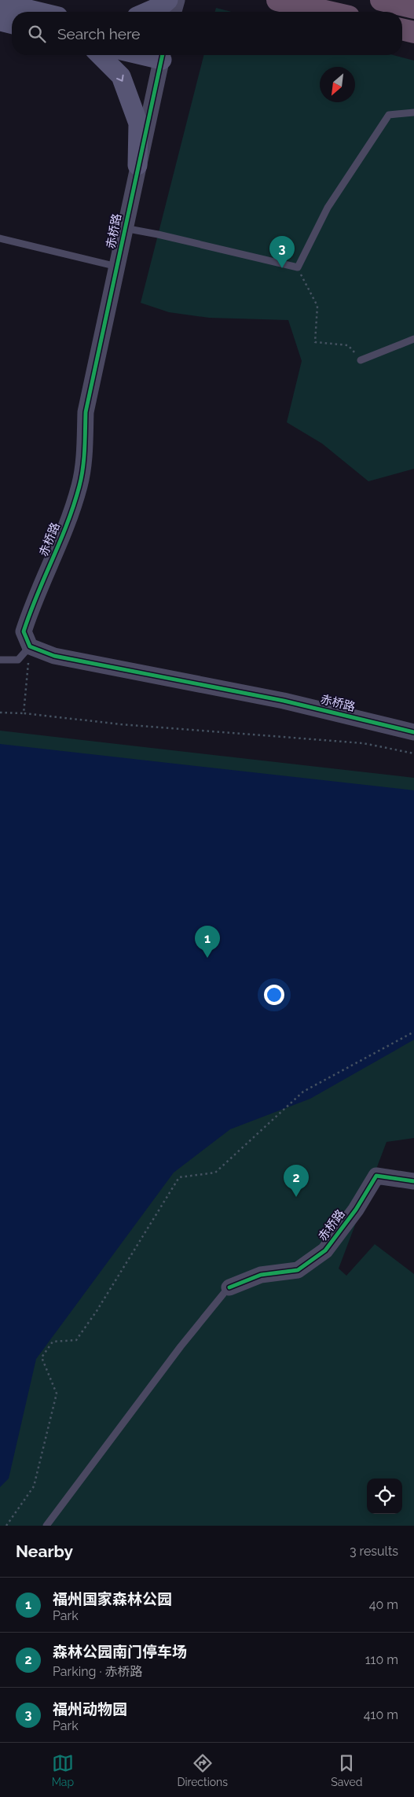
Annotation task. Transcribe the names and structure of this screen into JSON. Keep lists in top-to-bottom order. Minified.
{"streets":{"street":["赤桥路"]},"north":"bottom left","page":{"search":"Search here","pins":["3","1","2"],"heading":["Nearby","3 results"],"list":[{"mark":"1","name":"福州国家森林公园","note":"Park","value":"40 m"},{"mark":"2","name":"森林公园南门停车场","note":"Parking · 赤桥路","value":"110 m"},{"mark":"3","name":"福州动物园","note":"Park","value":"410 m"}],"nav":["Map","Directions","Saved"]}}
